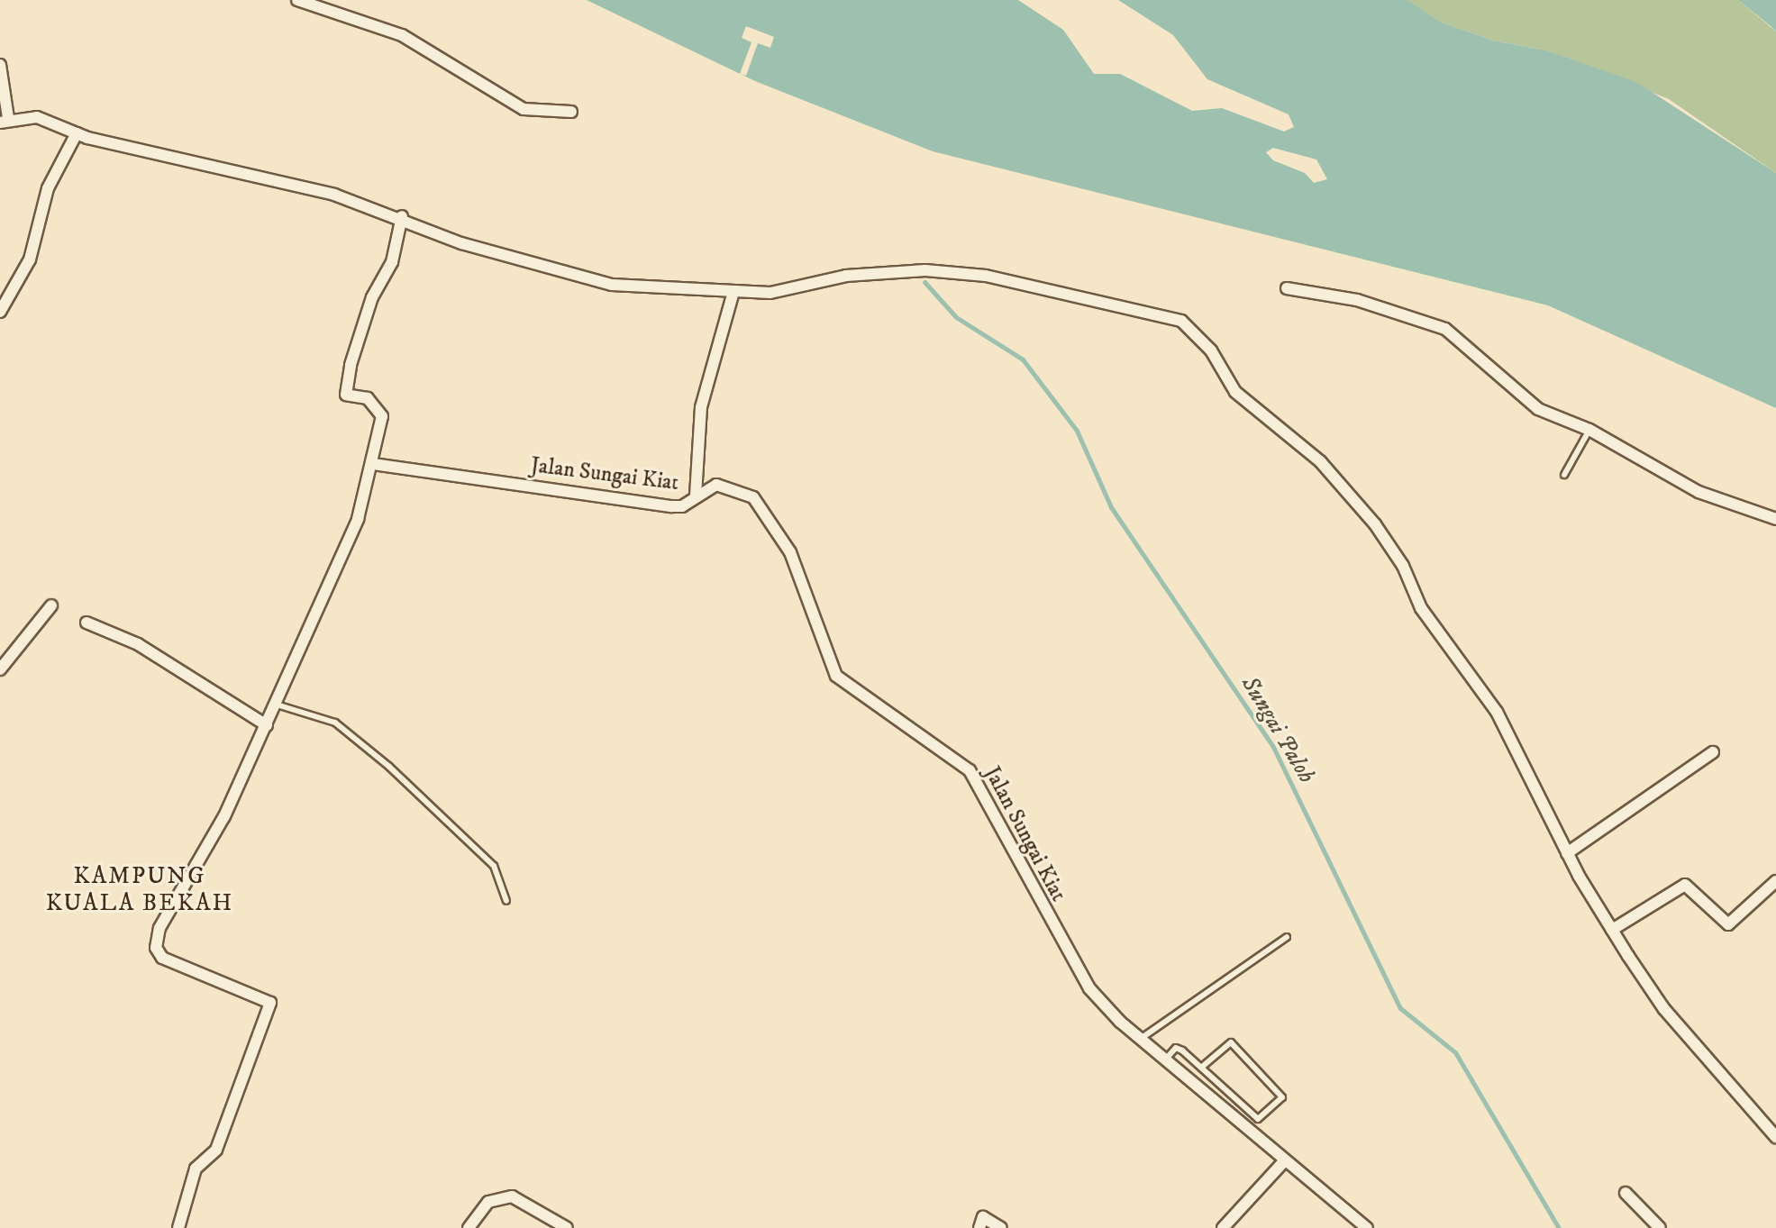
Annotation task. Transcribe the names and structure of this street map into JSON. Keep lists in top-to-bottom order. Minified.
{"streets":{"street":["Jalan Sungai Kiat"]},"districts":["KAMPUNG KUALA BEKAH"],"water":["Sungai Paloh"]}
